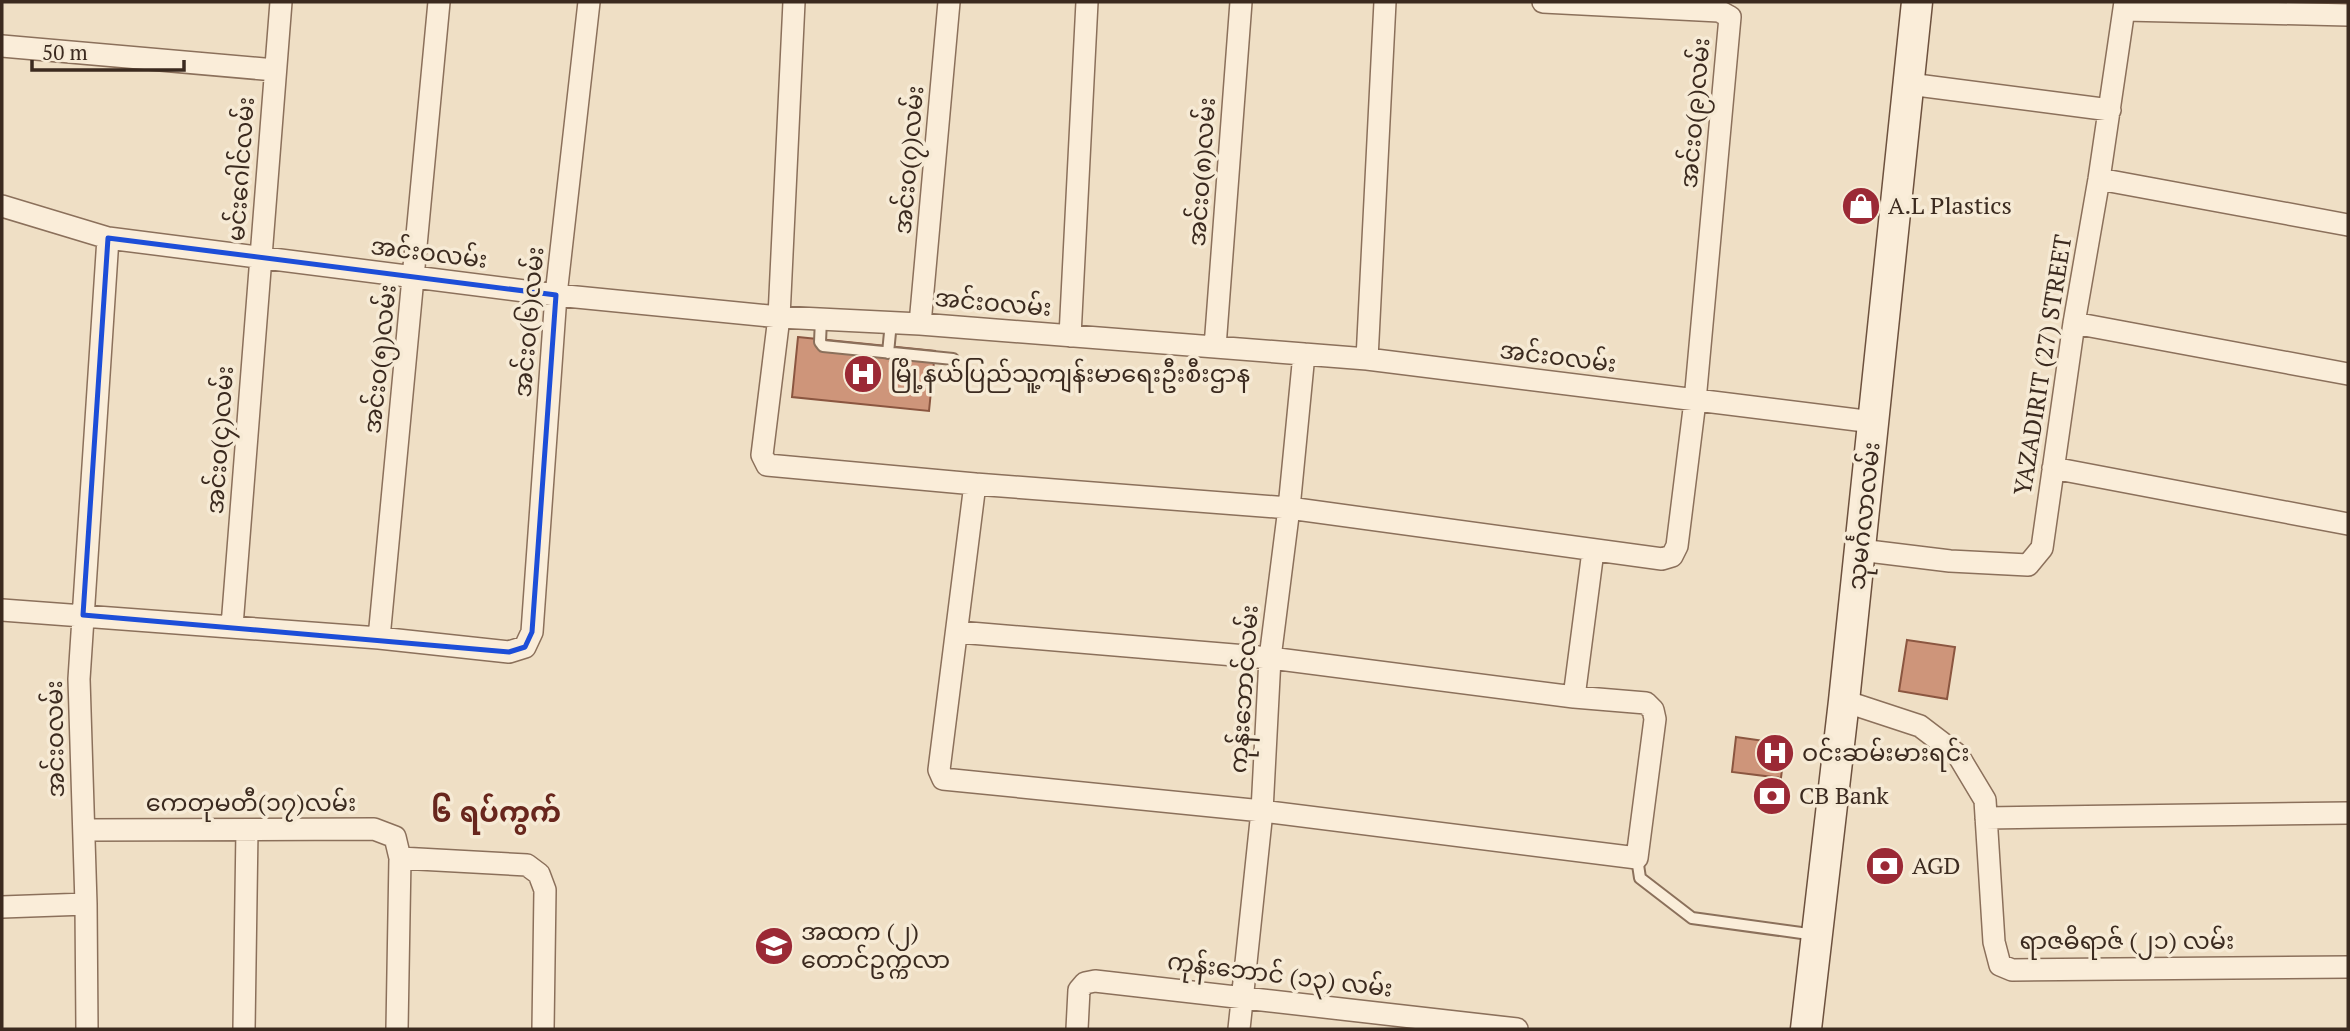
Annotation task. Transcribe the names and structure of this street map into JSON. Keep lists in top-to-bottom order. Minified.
{"streets":{"main road":["သုမင်္ဂလာလမ်း"],"street":["အင်းဝ(၉)လမ်း","အင်းဝ(၇)လမ်း","မင်းဂေါင်လမ်း","အင်းဝ(၈)လမ်း","အင်းဝလမ်း","အင်းဝ(၆)လမ်း","အင်းဝ(၅)လမ်း","YAZADIRIT (27) STREET","အင်းဝ(၄)လမ်း","ကုန်းဘောင်လမ်း","ကေတုမတီ(၁၇)လမ်း","ရာဇဓိရာဇ် (၂၁) လမ်း","ကုန်းဘောင် (၁၃) လမ်း"]},"crossings":[["အင်းဝ(၉)လမ်း","အင်းဝလမ်း"],["အင်းဝ(၇)လမ်း","အင်းဝလမ်း"],["မင်းဂေါင်လမ်း","အင်းဝလမ်း"],["မင်းဂေါင်လမ်း","အင်းဝ(၄)လမ်း"],["အင်းဝ(၈)လမ်း","အင်းဝလမ်း"],["အင်းဝလမ်း","အင်းဝ(၆)လမ်း"],["အင်းဝလမ်း","အင်းဝ(၅)လမ်း"],["အင်းဝလမ်း","အင်းဝ(၄)လမ်း"],["အင်းဝလမ်း","သုမင်္ဂလာလမ်း"],["အင်းဝလမ်း","ကုန်းဘောင်လမ်း"],["အင်းဝလမ်း","ကေတုမတီ(၁၇)လမ်း"],["အင်းဝ(၆)လမ်း","အင်းဝ(၅)လမ်း"],["YAZADIRIT (27) STREET","သုမင်္ဂလာလမ်း"],["သုမင်္ဂလာလမ်း","ရာဇဓိရာဇ် (၂၁) လမ်း"],["ကုန်းဘောင်လမ်း","ကုန်းဘောင် (၁၃) လမ်း"]],"districts":["၆ ရပ်ကွက်"],"places":{"shop":["A.L Plastics"],"hospital":["မြို့နယ်ပြည်သူ့ကျန်းမာရေးဦးစီးဌာန","ဝင်းဆမ်းမားရင်း"],"bank":["CB Bank","AGD"],"school or university":["အထက (၂) တောင်ဥက္ကလာ"]},"scale_bar":"50 m"}
